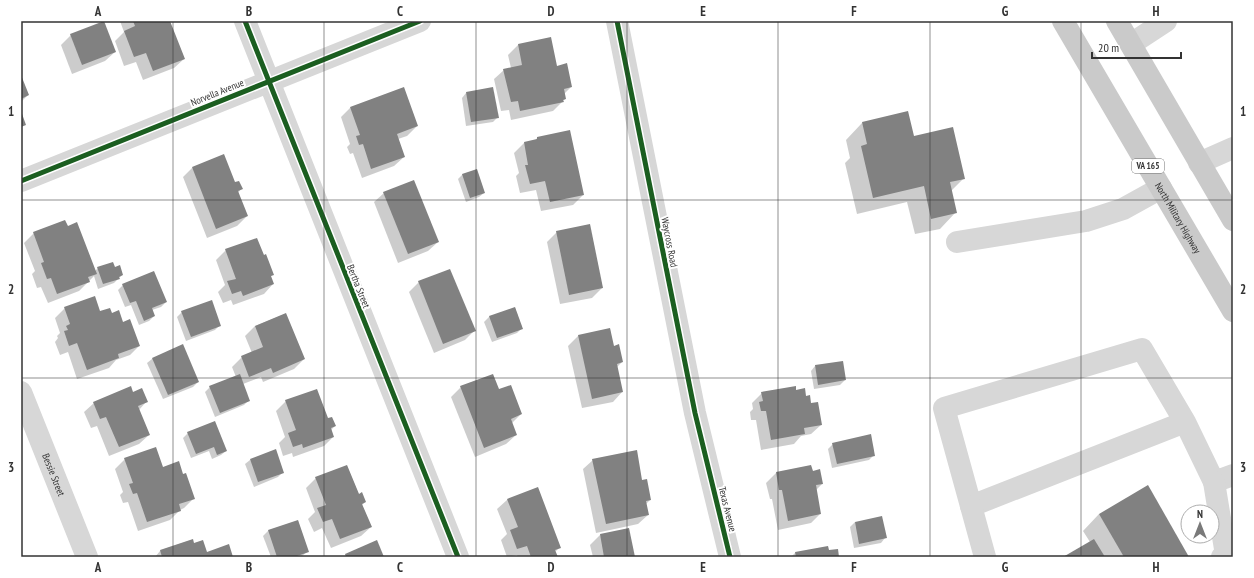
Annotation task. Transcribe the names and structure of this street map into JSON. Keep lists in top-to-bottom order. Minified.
{"streets":{"main road":["VA 165","North Military Highway"],"street":["Norvella Avenue","Waycross Road","Bertha Street","Bessie Street","Texas Avenue"]},"crossings":[["Norvella Avenue","Bertha Street"],["Waycross Road","Texas Avenue"]],"scale_bar":"20 m","north":"top","grid":{"columns":["A","B","C","D","E","F","G","H"],"rows":["1","2","3"]}}
